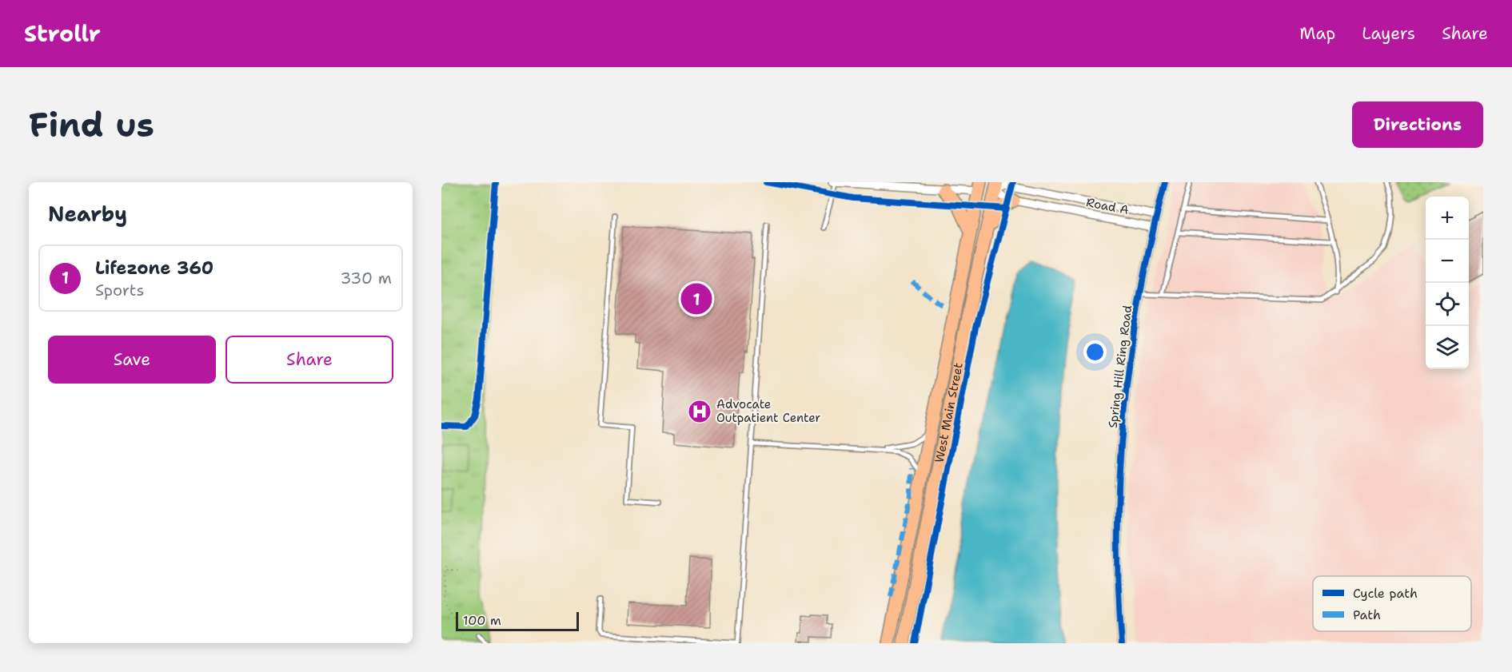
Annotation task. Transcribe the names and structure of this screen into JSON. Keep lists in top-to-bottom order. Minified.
{"streets":{"main road":["West Main Street"],"street":["Road A","Spring Hill Ring Road"]},"crossings":[["Road A","Spring Hill Ring Road"],["Road A","West Main Street"]],"places":{"hospital":["Advocate Outpatient Center"]},"legend":["Cycle path","Path"],"scale_bar":"100 m","page":{"header":"Strollr","nav":["Map","Layers","Share"],"buttons":["Directions",["Save","Share"]],"title":"Find us","heading":"Nearby","map_buttons":["+","−"],"list":[{"mark":"1","name":"Lifezone 360","note":"Sports","value":"330 m"}],"pins":"1","scale":"100 m"}}
